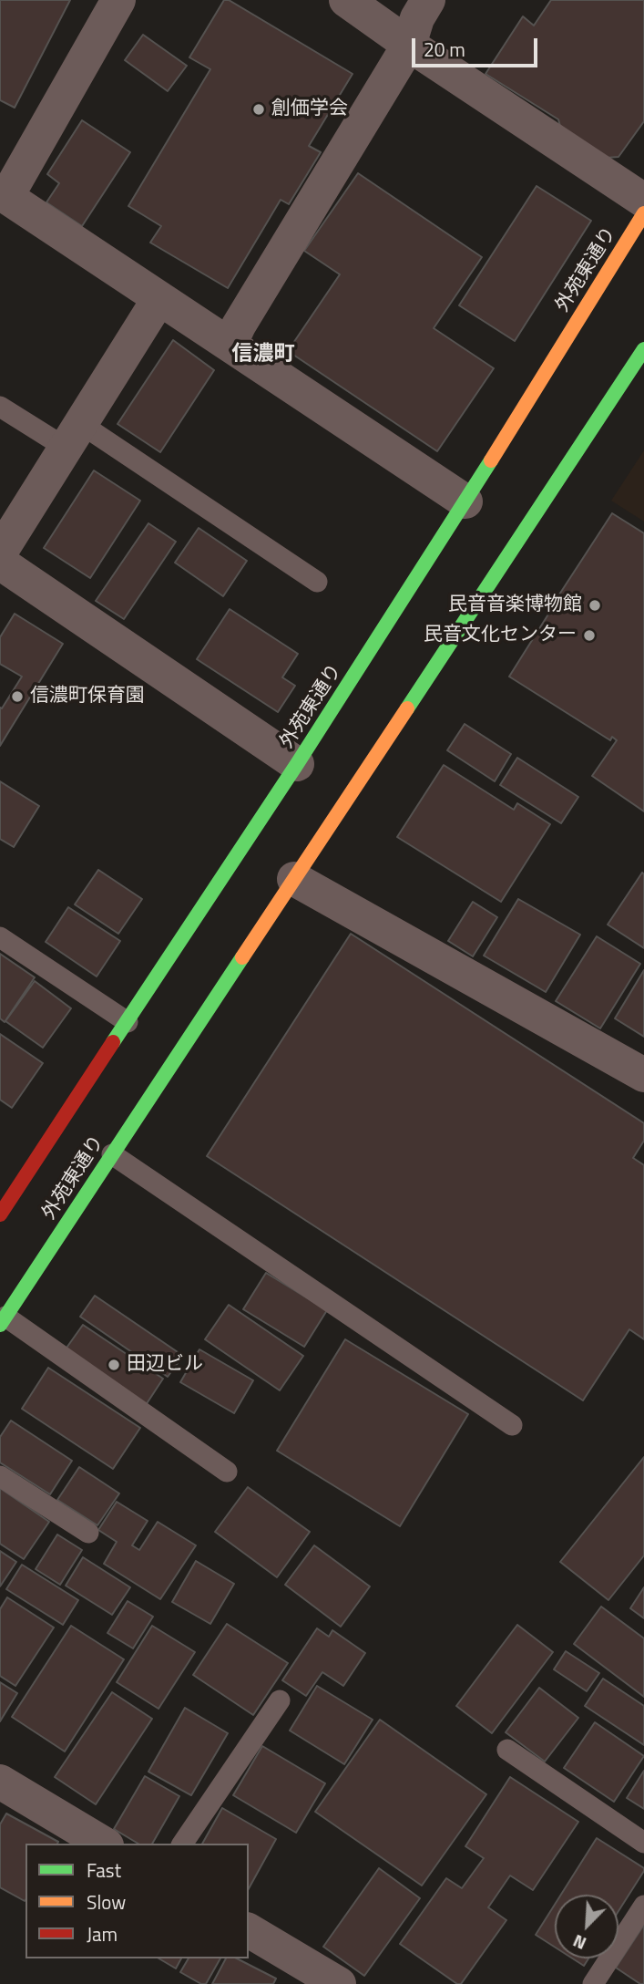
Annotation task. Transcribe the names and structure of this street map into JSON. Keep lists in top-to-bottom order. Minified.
{"streets":{"main road":["外苑東通り"]},"districts":["信濃町"],"places":["創価学会","民音音楽博物館","民音文化センター","信濃町保育園","田辺ビル"],"legend":["Fast","Slow","Jam"],"scale_bar":"20 m","north":"bottom left"}
